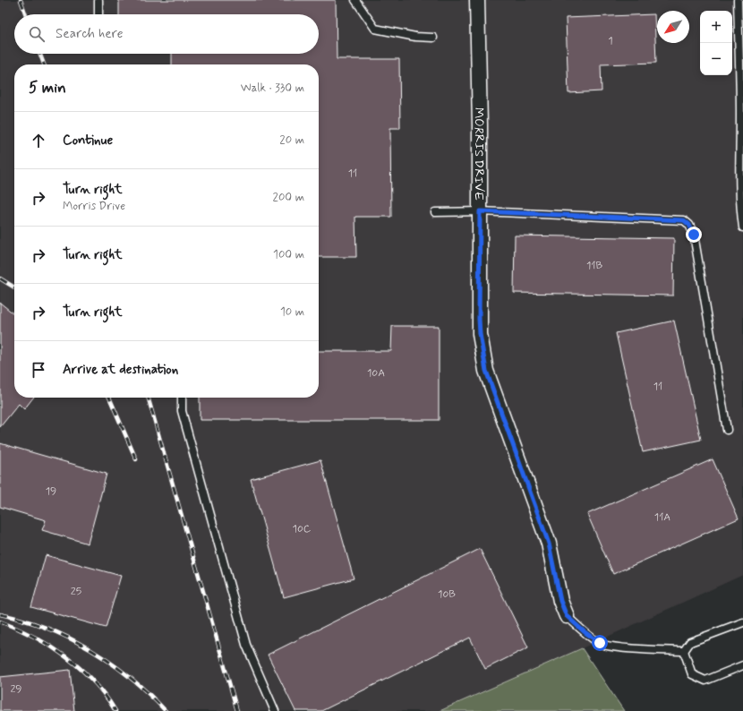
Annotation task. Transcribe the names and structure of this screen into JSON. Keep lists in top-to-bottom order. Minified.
{"streets":{"street":["MORRIS DRIVE"]},"house_numbers":["1","11","11B","10A","11","19","11A","10C","25","10B","29"],"north":"bottom left","page":{"map_buttons":["+","−"],"search":"Search here","heading":["5 min","Walk · 330 m"],"list":[["Continue","20 m"],["Turn right","Morris Drive","200 m"],["Turn right","100 m"],["Turn right","10 m"],"Arrive at destination"]}}
